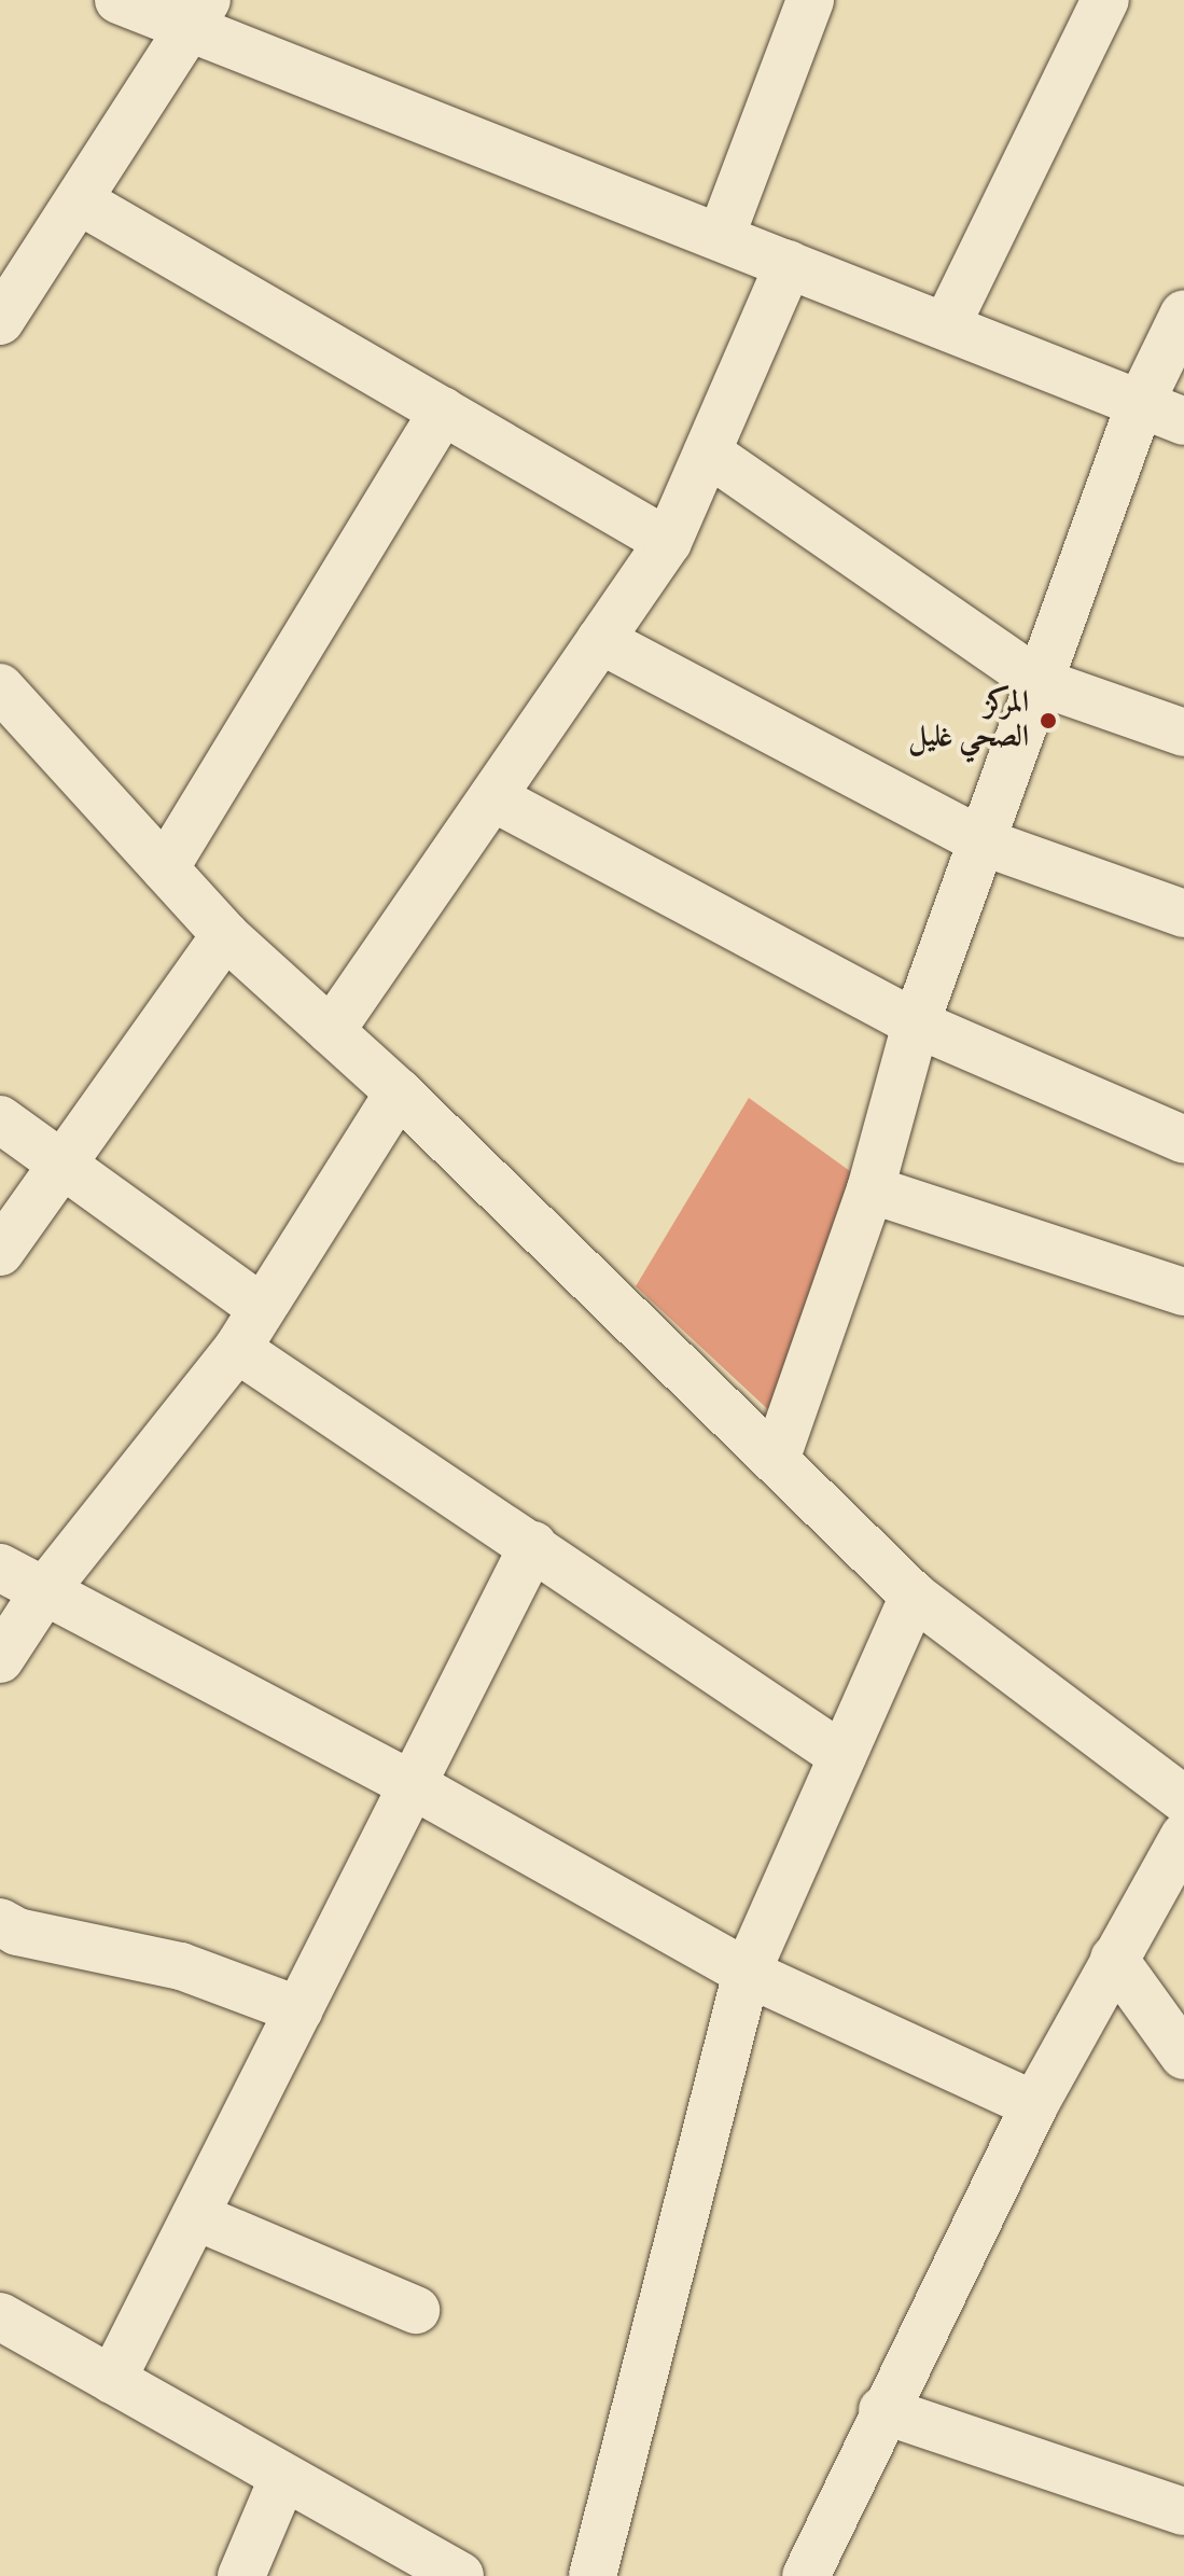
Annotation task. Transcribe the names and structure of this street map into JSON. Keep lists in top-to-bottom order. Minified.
{"places":["المركز الصحي غليل"]}
